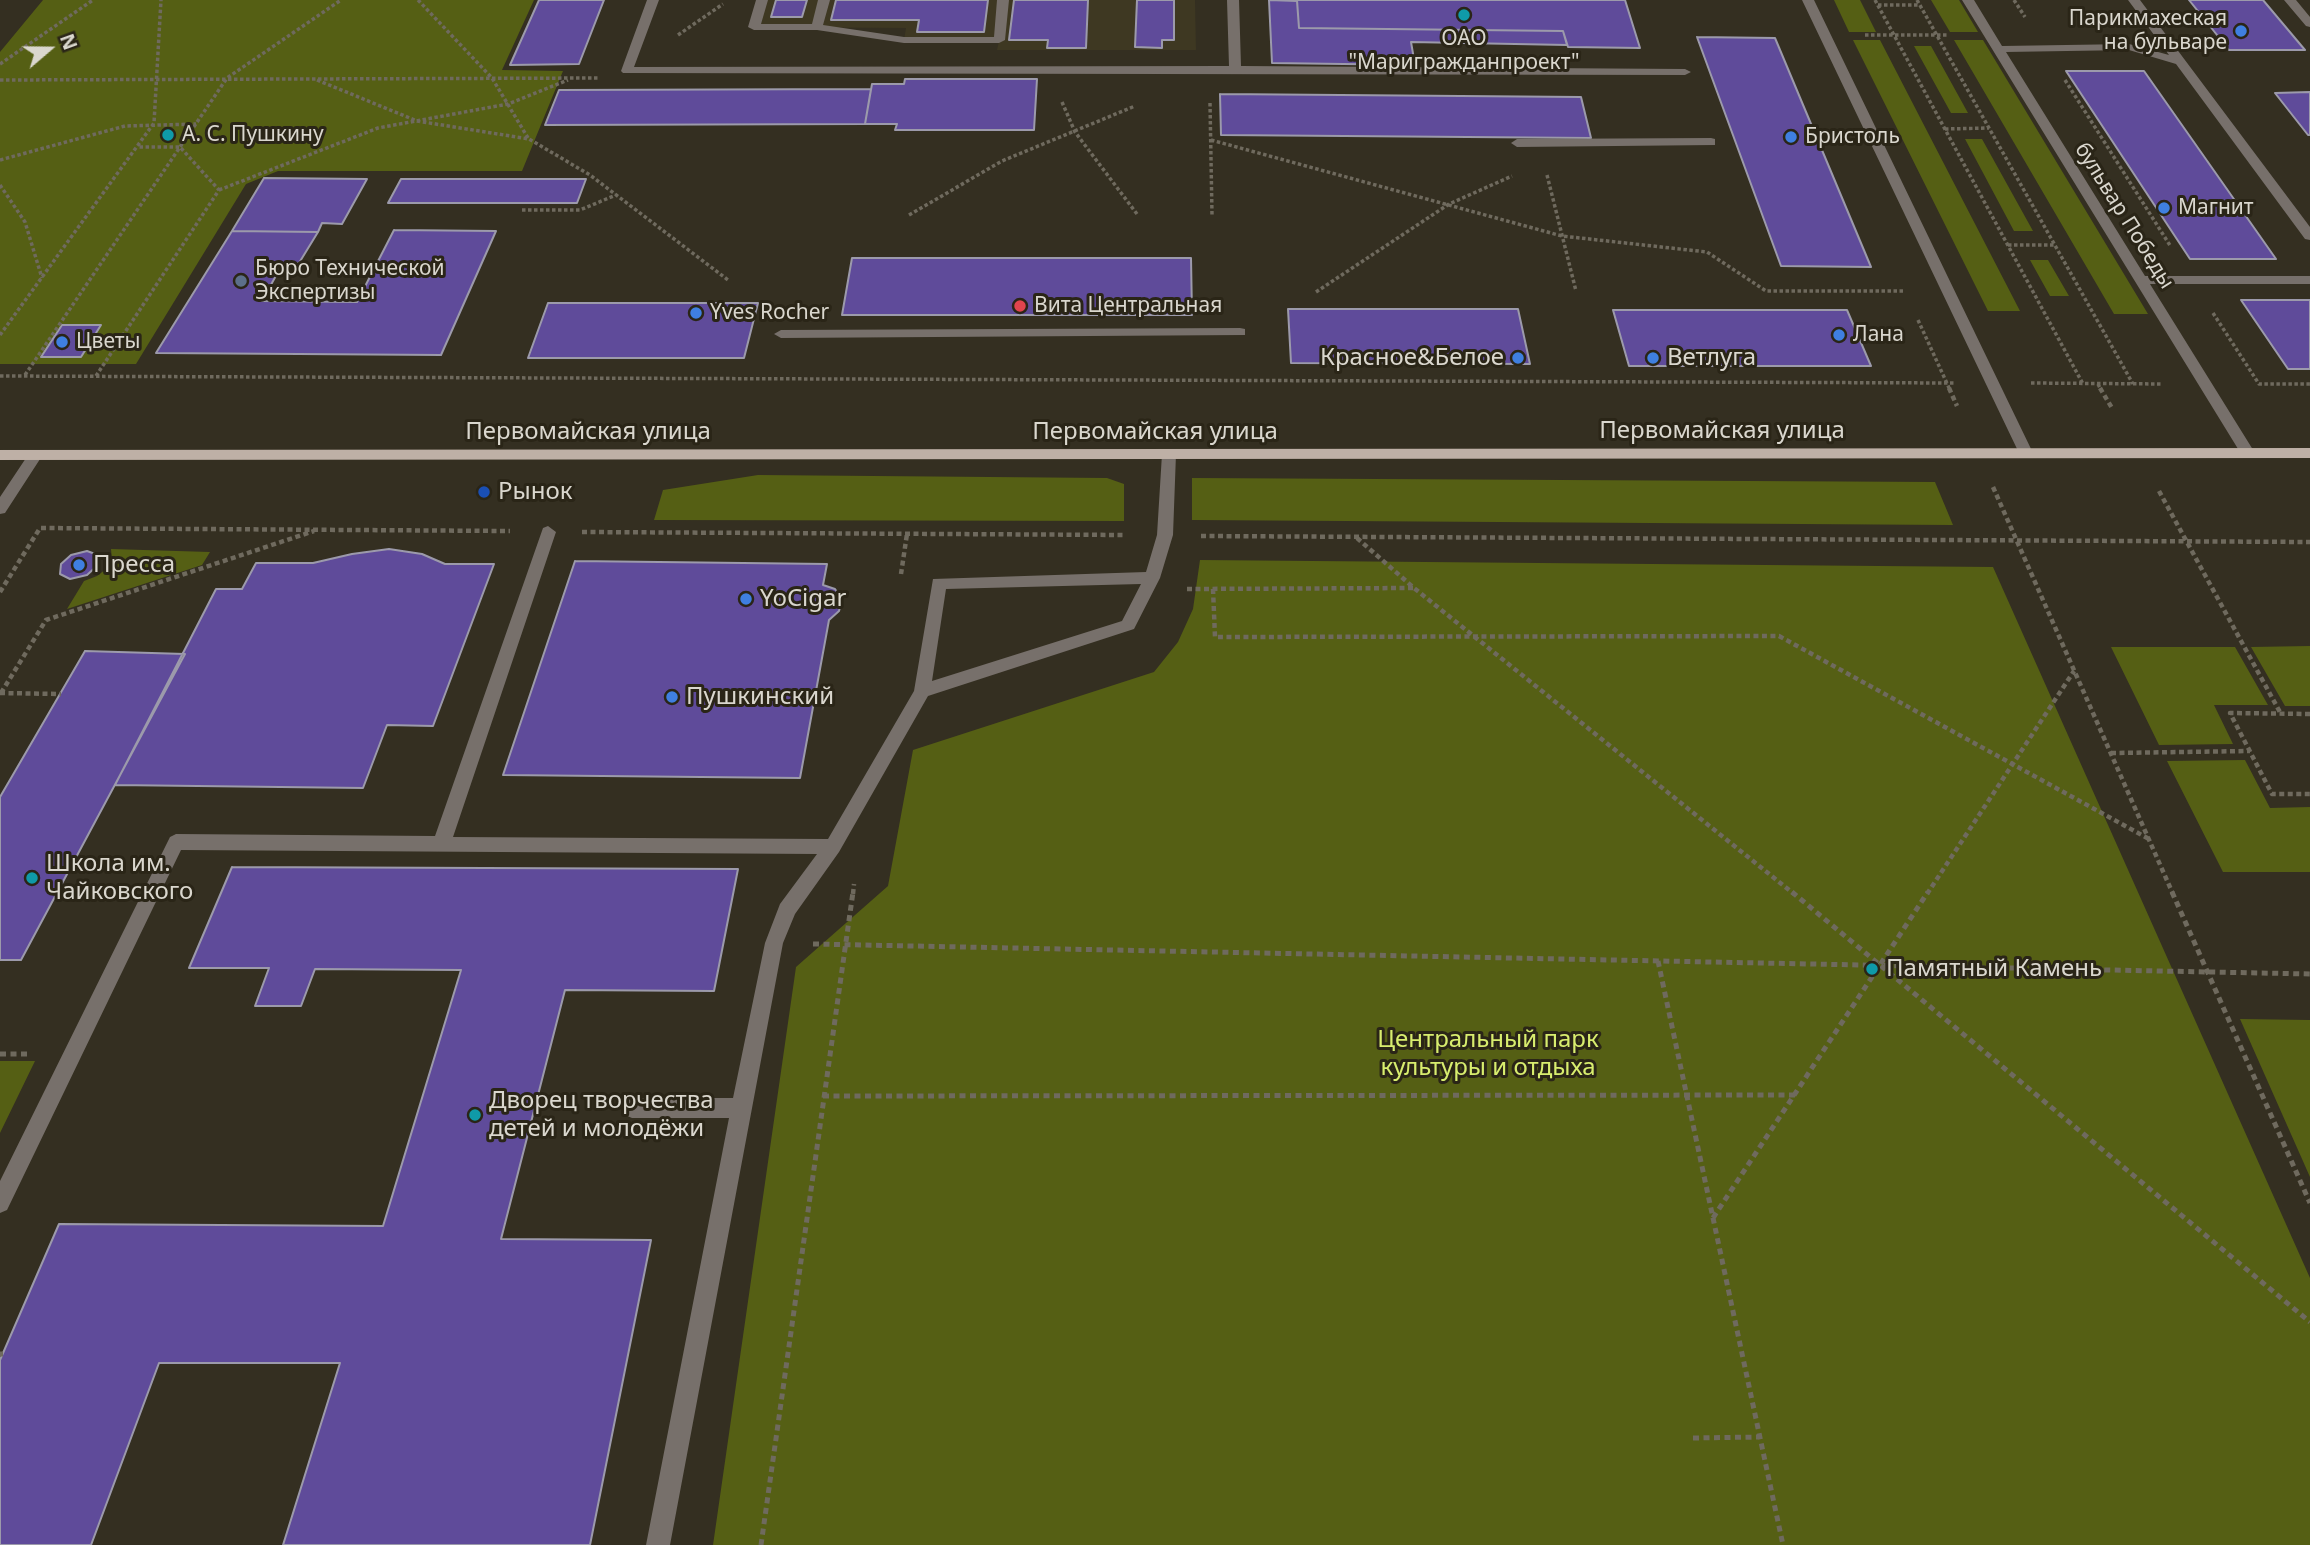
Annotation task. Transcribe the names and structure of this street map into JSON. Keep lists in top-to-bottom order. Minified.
{"streets":{"main road":["Первомайская улица"],"street":["бульвар Победы"]},"crossings":[["бульвар Победы","Первомайская улица"]],"parks":["Центральный парк культуры и отдыха"],"places":["OAO \"Маригражданпроект\"","Парикмахеская на бульваре","А. С. Пушкину","Бристоль","Магнит","Бюро Технической Экспертизы","Вита Центральная","Yves Rocher","Лана","Цветы","Красное&Белое","Ветлуга","Рынок","Пресса","YoCigar","Пушкинский","Школа им. Чайковского","Памятный Камень","Дворец творчества детей и молодёжи"],"north":"right"}
